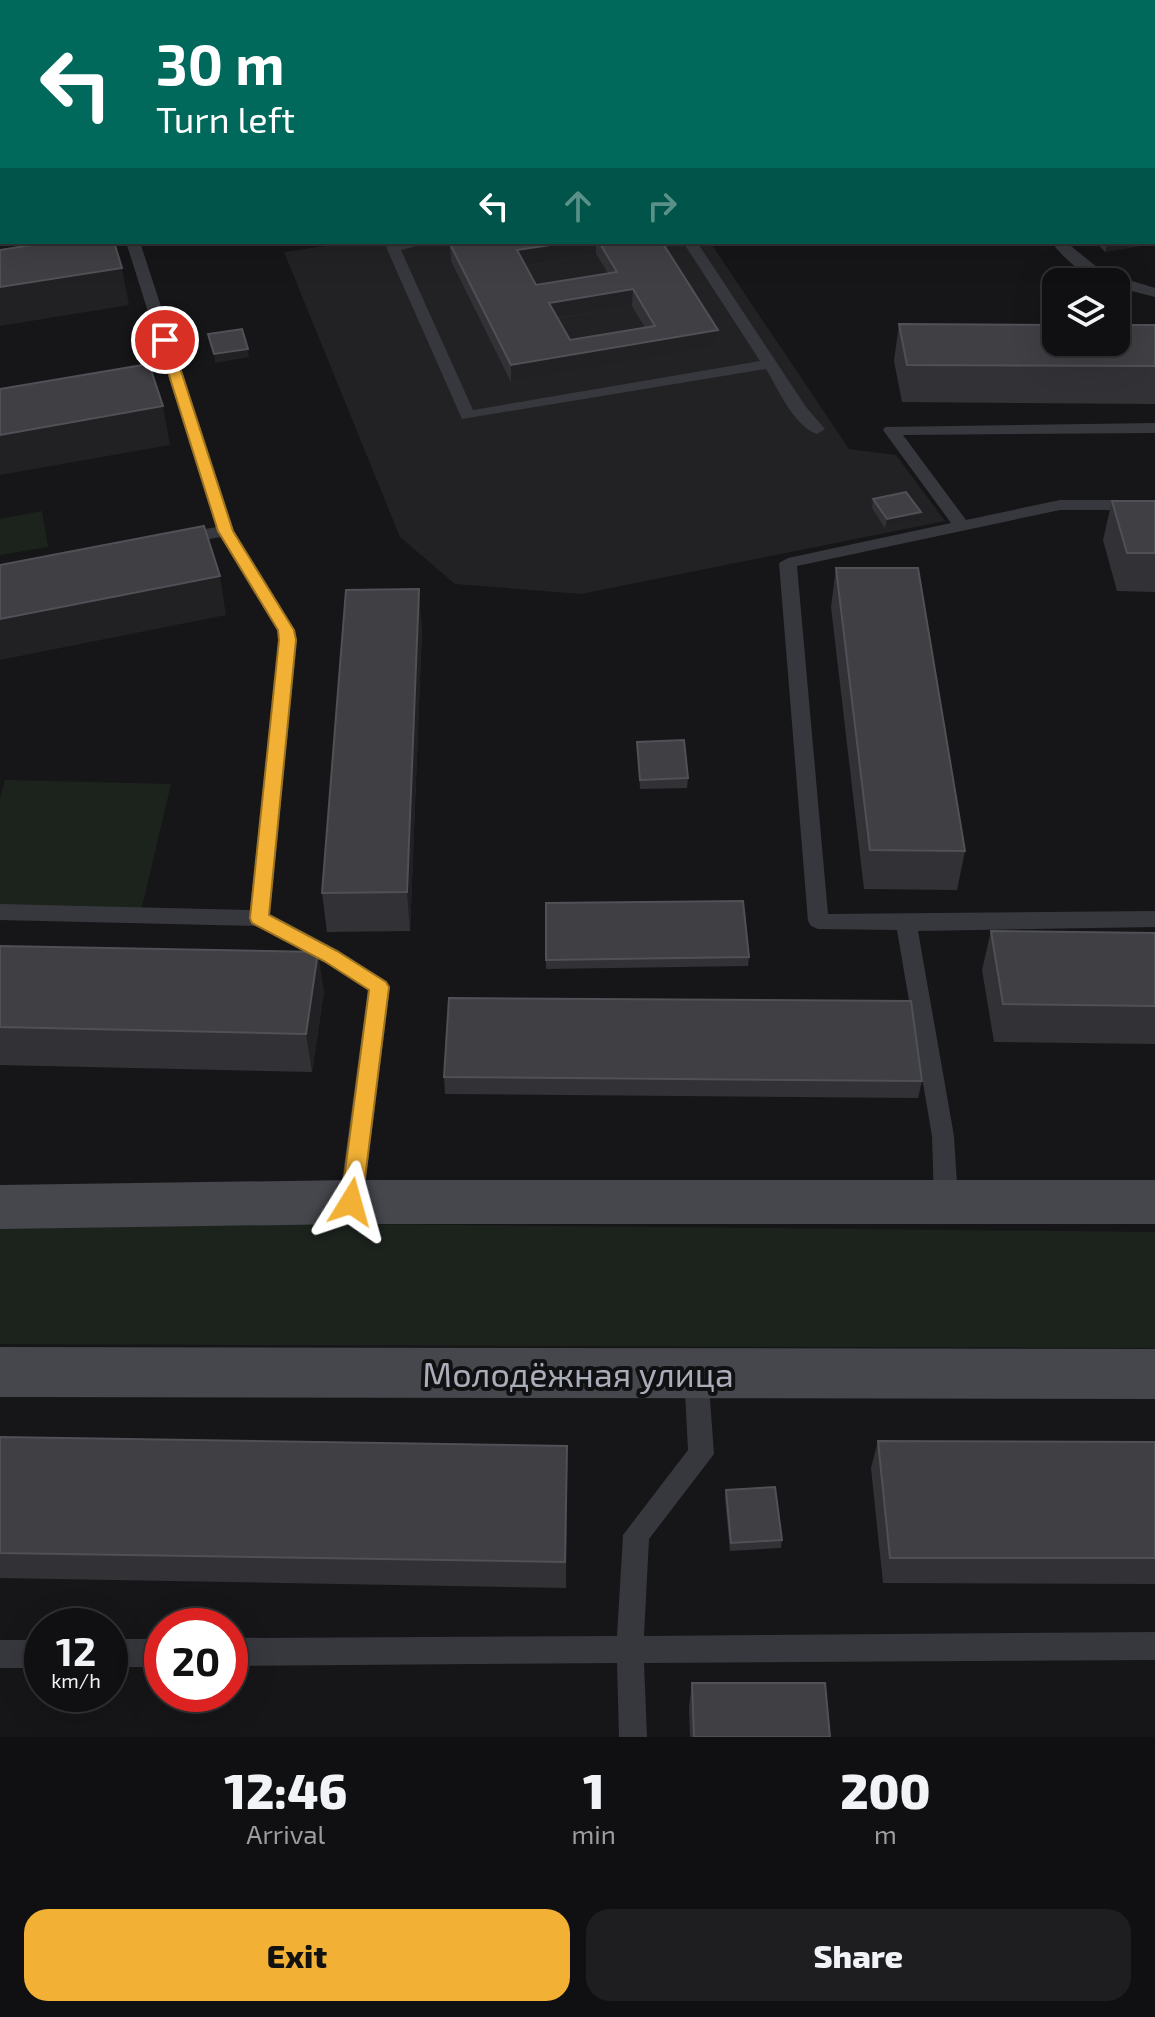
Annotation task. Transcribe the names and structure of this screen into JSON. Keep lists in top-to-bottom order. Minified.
{"streets":{"street":["Молодёжная улица"]},"page":{"turn":["30 m","Turn left"],"speed":"12 km/h","limit":"20","eta":["12:46","Arrival","1","min","200","m"],"buttons":["Exit","Share"]}}
